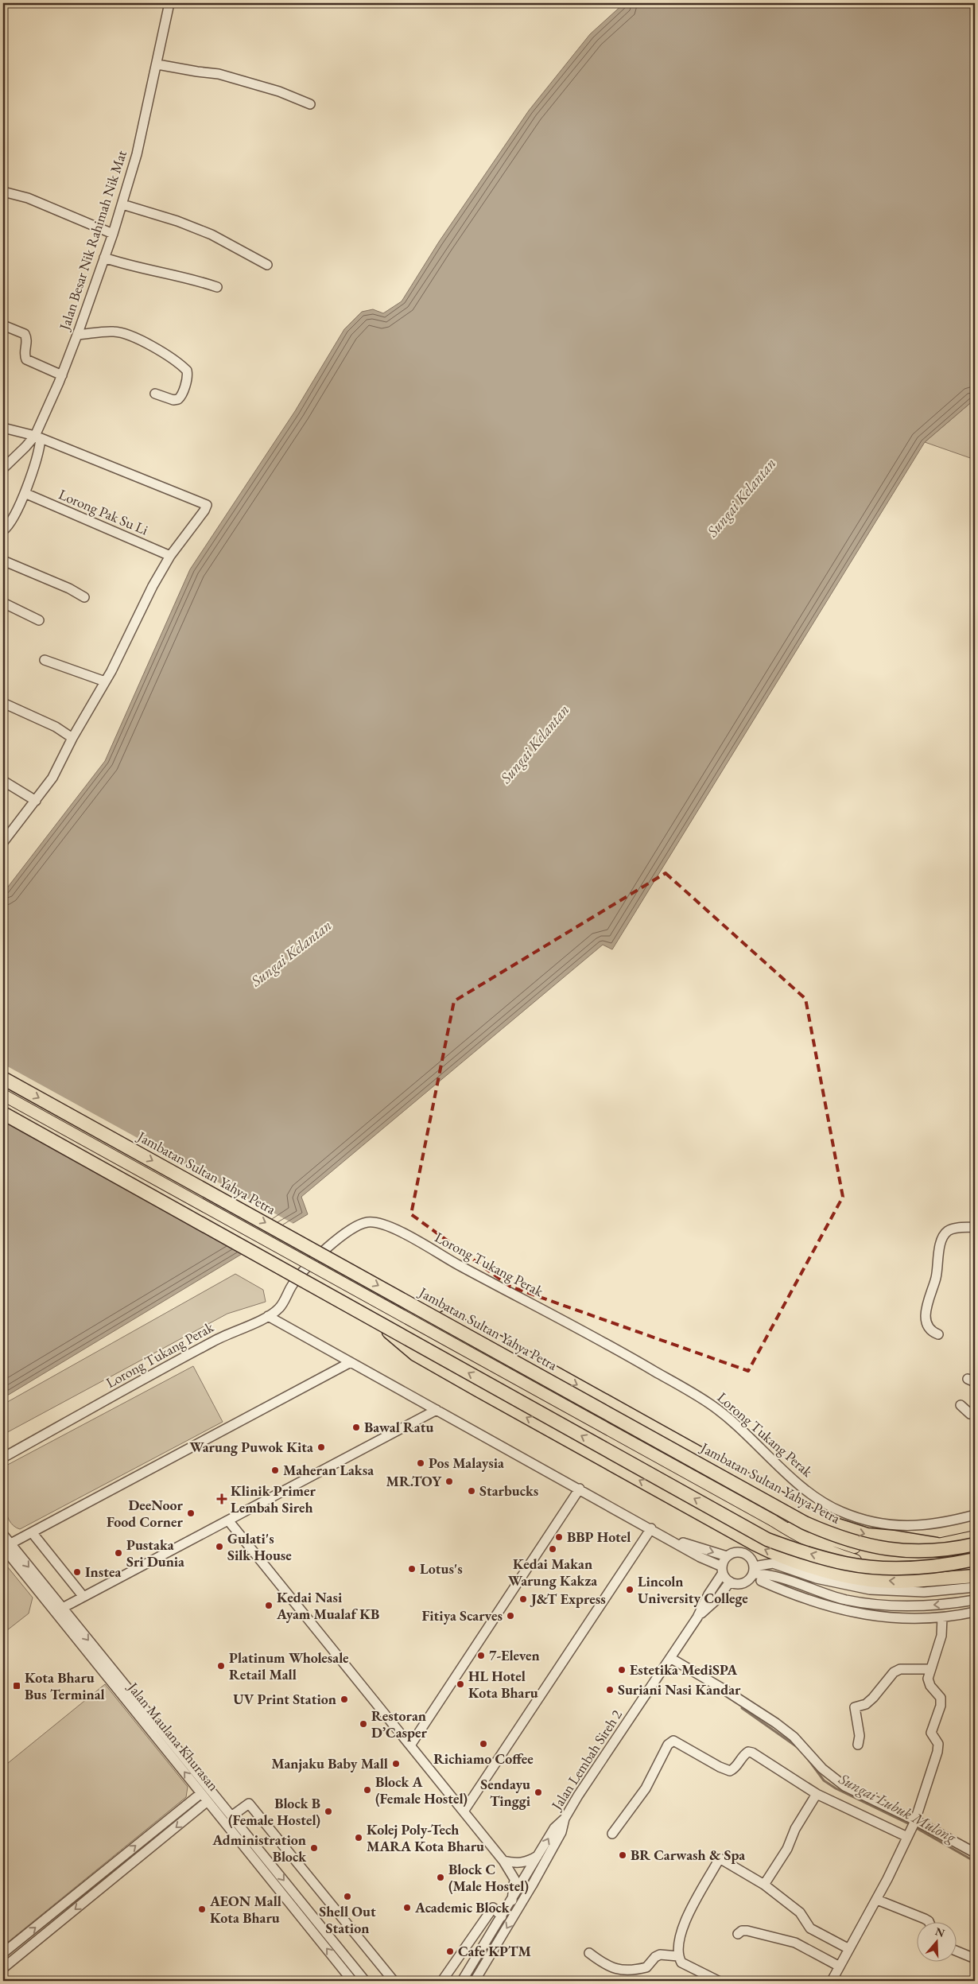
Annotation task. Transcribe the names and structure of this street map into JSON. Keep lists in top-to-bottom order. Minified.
{"streets":{"highway":["Jambatan Sultan Yahya Petra"],"street":["Jalan Besar Nik Rahimah Nik Mat","Lorong Pak Su Li","Lorong Tukang Perak","Jalan Maulana Khurasan","Jalan Lembah Sireh 2"]},"water":["Sungai Kelantan","Sungai Lubuk Mulong"],"places":{"other":["Bawal Ratu","Warung Puwok Kita","Pos Malaysia","Maheran Laksa","MR.TOY","Starbucks","DeeNoor Food Corner","BBP Hotel","Gulati's Silk House","Kedai Makan Warung Kakza","Pustaka Sri Dunia","Lotus's","Instea","Lincoln University College","J&T Express","Kedai Nasi Ayam Mualaf KB","Fitiya Scarves","7-Eleven","Platinum Wholesale Retail Mall","Estetika MediSPA","HL Hotel Kota Bharu","Suriani Nasi Kandar","UV Print Station","Restoran D’Casper","Richiamo Coffee","Manjaku Baby Mall","Block A (Female Hostel)","Sendayu Tinggi","Block B (Female Hostel)","Kolej Poly-Tech MARA Kota Bharu","Administration Block","BR Carwash & Spa","Block C (Male Hostel)","Shell Out Station","Academic Block","AEON Mall Kota Bharu","Cafe KPTM"],"health":["Klinik Primer Lembah Sireh"],"transit":["Kota Bharu Bus Terminal"]},"north":"top"}
